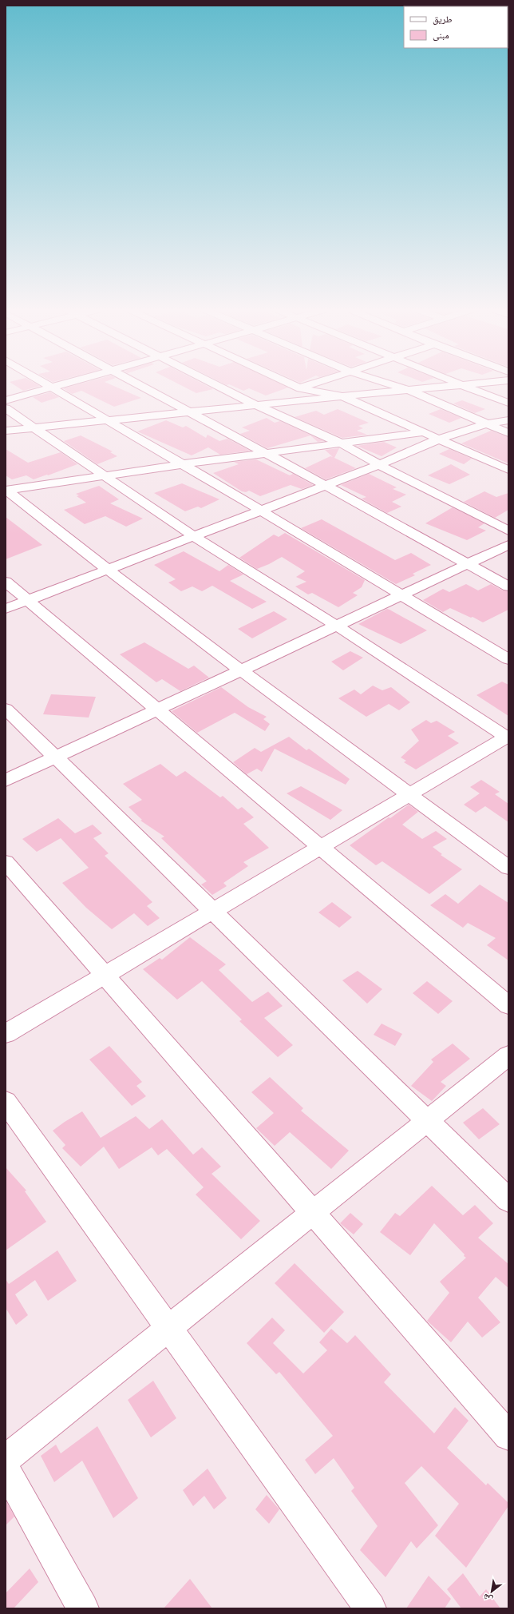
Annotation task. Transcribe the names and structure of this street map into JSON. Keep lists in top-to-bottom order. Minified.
{"legend":["طريق","مبنى"],"north":"bottom left"}
